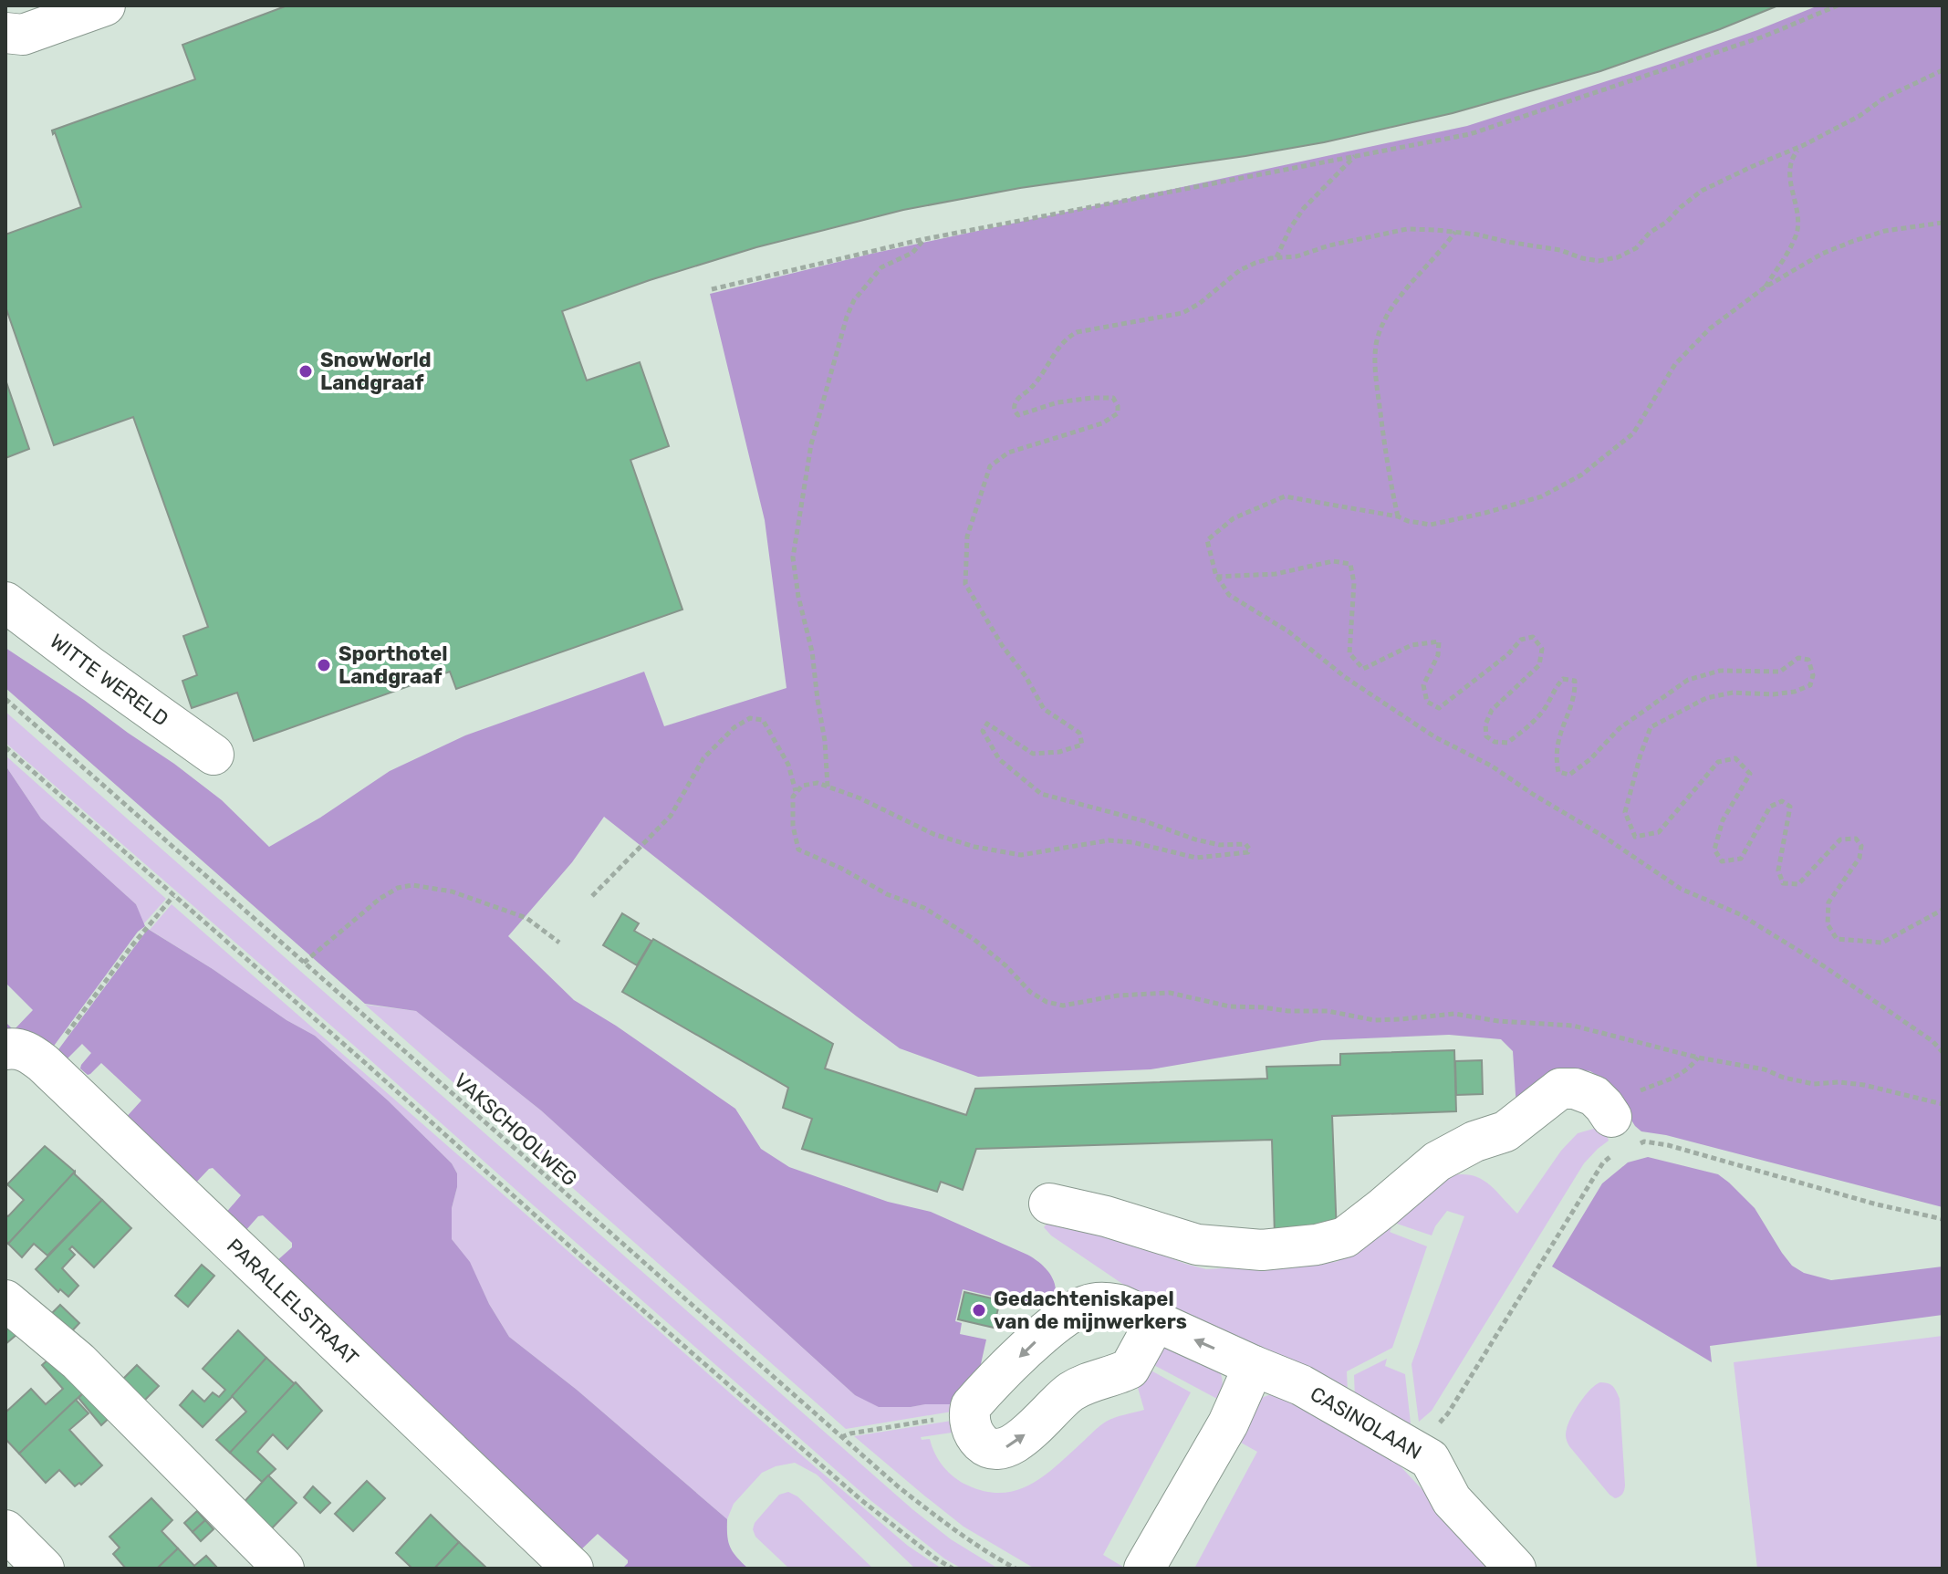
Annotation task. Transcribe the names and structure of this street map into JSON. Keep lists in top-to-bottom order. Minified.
{"streets":{"street":["WITTE WERELD","PARALLELSTRAAT","CASINOLAAN"],"path":["VAKSCHOOLWEG"]},"one_way":["CASINOLAAN"],"places":["SnowWorld Landgraaf","Sporthotel Landgraaf","Gedachteniskapel van de mijnwerkers"]}
